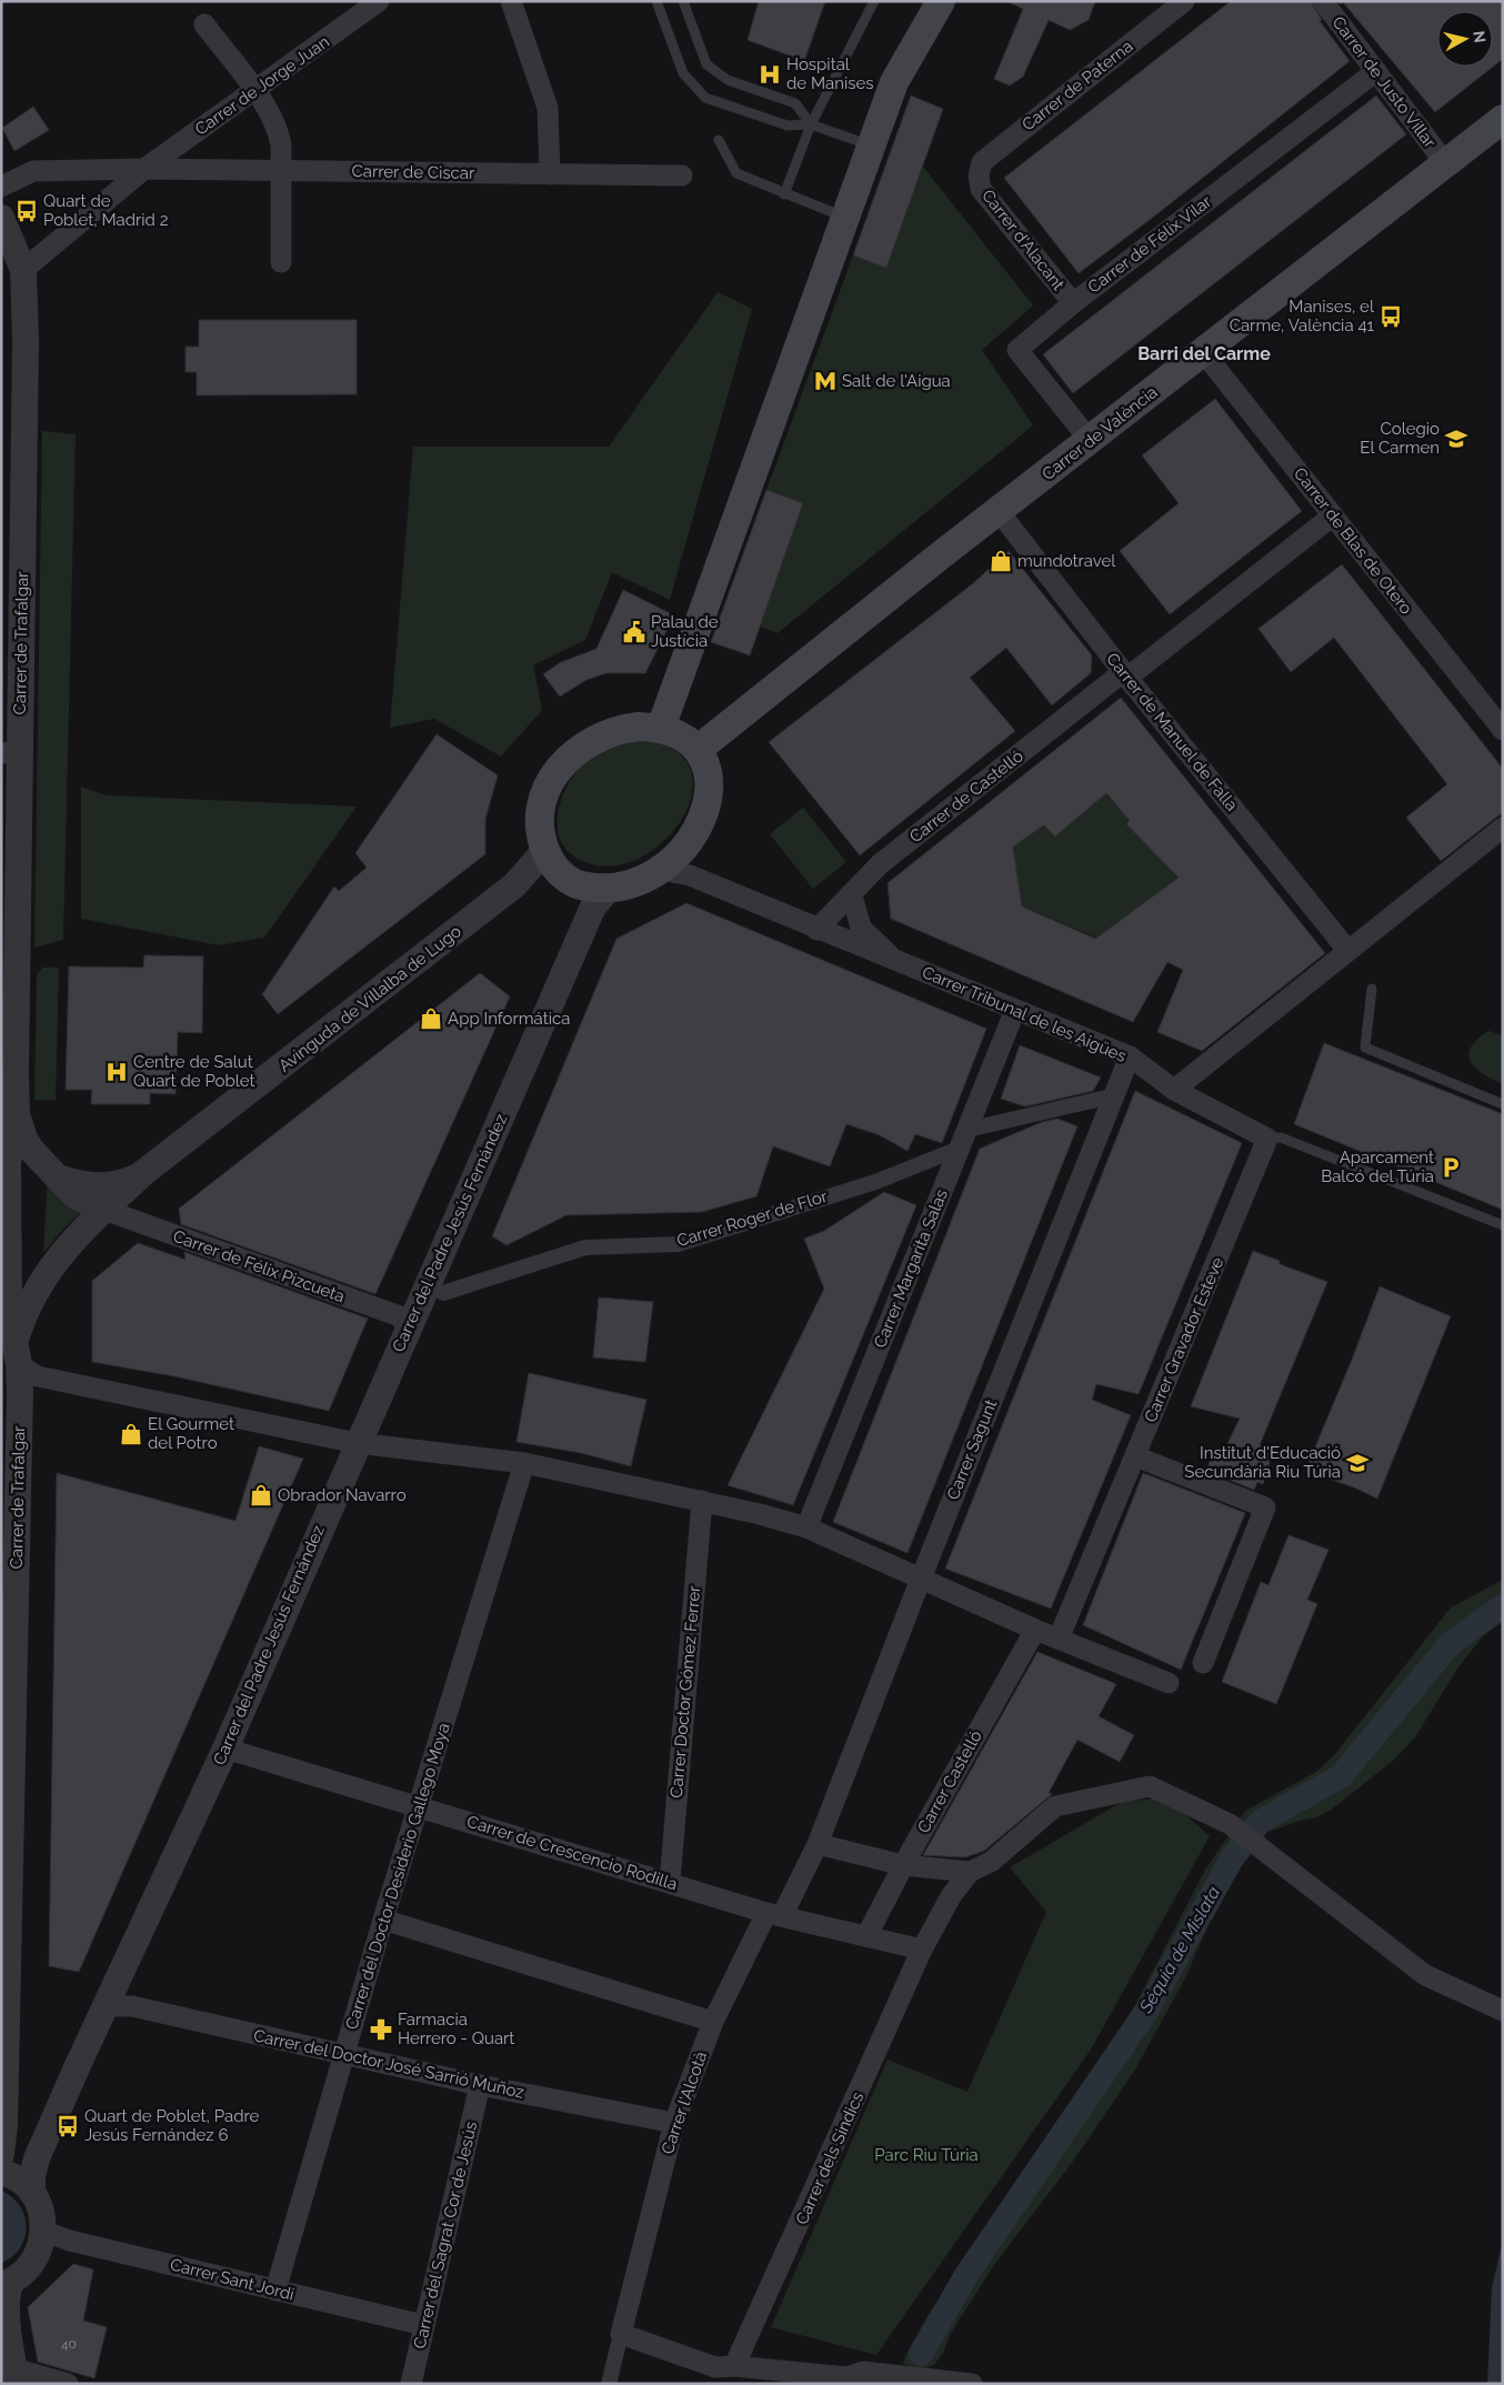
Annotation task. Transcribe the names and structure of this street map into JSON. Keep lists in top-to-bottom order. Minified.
{"streets":{"main road":["Carrer de València"],"street":["Carrer de Justo Villar","Carrer de Jorge Juan","Carrer de Paterna","Carrer de Ciscar","Carrer d'Alacant","Carrer de Félix Vilar","Carrer de Blas de Otero","Carrer de Trafalgar","Carrer de Manuel de Falla","Carrer de Castelló","Avinguda de Villalba de Lugo","Carrer Tribunal de les Aigües","Carrer Roger de Flor","Carrer del Padre Jesús Fernández","Carrer de Félix Pizcueta","Carrer Margarita Salas","Carrer Gravador Esteve","Carrer Sagunt","Carrer Doctor Gómez Ferrer","Carrer Castelló","Carrer de Crescencio Rodilla","Carrer del Doctor Desiderio Gallego Moya","Carrer del Doctor José Sarrió Muñoz","Carrer l'Alcotà","Carrer dels Sindics","Carrer del Sagrat Cor de Jesús","Carrer Sant Jordi"]},"crossings":[["Carrer de Justo Villar","Carrer de Félix Vilar"],["Carrer de Justo Villar","Carrer de València"],["Carrer de Jorge Juan","Carrer de Ciscar"],["Carrer de Jorge Juan","Carrer de Trafalgar"],["Carrer de Paterna","Carrer d'Alacant"],["Carrer d'Alacant","Carrer de Félix Vilar"],["Carrer de Félix Vilar","Carrer de València"],["Carrer de València","Carrer de Blas de Otero"],["Carrer de València","Carrer de Manuel de Falla"],["Carrer de València","Avinguda de Villalba de Lugo"],["Carrer de València","Carrer Tribunal de les Aigües"],["Carrer de València","Carrer del Padre Jesús Fernández"],["Carrer de Blas de Otero","Carrer de Castelló"],["Carrer de Trafalgar","Avinguda de Villalba de Lugo"],["Carrer de Trafalgar","Carrer de Félix Pizcueta"],["Carrer de Manuel de Falla","Carrer de Castelló"],["Carrer de Castelló","Carrer Tribunal de les Aigües"],["Avinguda de Villalba de Lugo","Carrer Tribunal de les Aigües"],["Avinguda de Villalba de Lugo","Carrer del Padre Jesús Fernández"],["Avinguda de Villalba de Lugo","Carrer de Félix Pizcueta"],["Carrer Tribunal de les Aigües","Carrer del Padre Jesús Fernández"],["Carrer Tribunal de les Aigües","Carrer Margarita Salas"],["Carrer Tribunal de les Aigües","Carrer Sagunt"],["Carrer Roger de Flor","Carrer Margarita Salas"],["Carrer del Padre Jesús Fernández","Carrer de Félix Pizcueta"],["Carrer del Padre Jesús Fernández","Carrer de Crescencio Rodilla"],["Carrer del Padre Jesús Fernández","Carrer del Doctor José Sarrió Muñoz"],["Carrer Sagunt","Carrer de Crescencio Rodilla"],["Carrer Sagunt","Carrer l'Alcotà"],["Carrer Doctor Gómez Ferrer","Carrer de Crescencio Rodilla"],["Carrer Castelló","Carrer de Crescencio Rodilla"],["Carrer de Crescencio Rodilla","Carrer del Doctor Desiderio Gallego Moya"],["Carrer de Crescencio Rodilla","Carrer l'Alcotà"],["Carrer de Crescencio Rodilla","Carrer dels Sindics"],["Carrer del Doctor Desiderio Gallego Moya","Carrer del Doctor José Sarrió Muñoz"],["Carrer del Doctor Desiderio Gallego Moya","Carrer Sant Jordi"],["Carrer del Doctor José Sarrió Muñoz","Carrer l'Alcotà"],["Carrer del Doctor José Sarrió Muñoz","Carrer del Sagrat Cor de Jesús"],["Carrer del Sagrat Cor de Jesús","Carrer Sant Jordi"]],"districts":["Barri del Carme"],"water":["Séquia de Mislata"],"parks":["Parc Riu Túria"],"places":{"hospital":["Hospital de Manises","Centre de Salut Quart de Poblet"],"bus stop":["Quart de Poblet, Madrid 2","Manises, el Carme, València 41","Quart de Poblet, Padre Jesús Fernández 6"],"metro station":["Salt de l'Aigua"],"school or university":["Colegio El Carmen","Institut d'Educació Secundària Riu Túria"],"shop":["mundotravel","App Informática","El Gourmet del Potro","Obrador Navarro"],"public building":["Palau de Justícia"],"parking":["Aparcament Balcó del Túria"],"pharmacy":["Farmacia Herrero - Quart"]},"house_numbers":["40"],"north":"right"}
